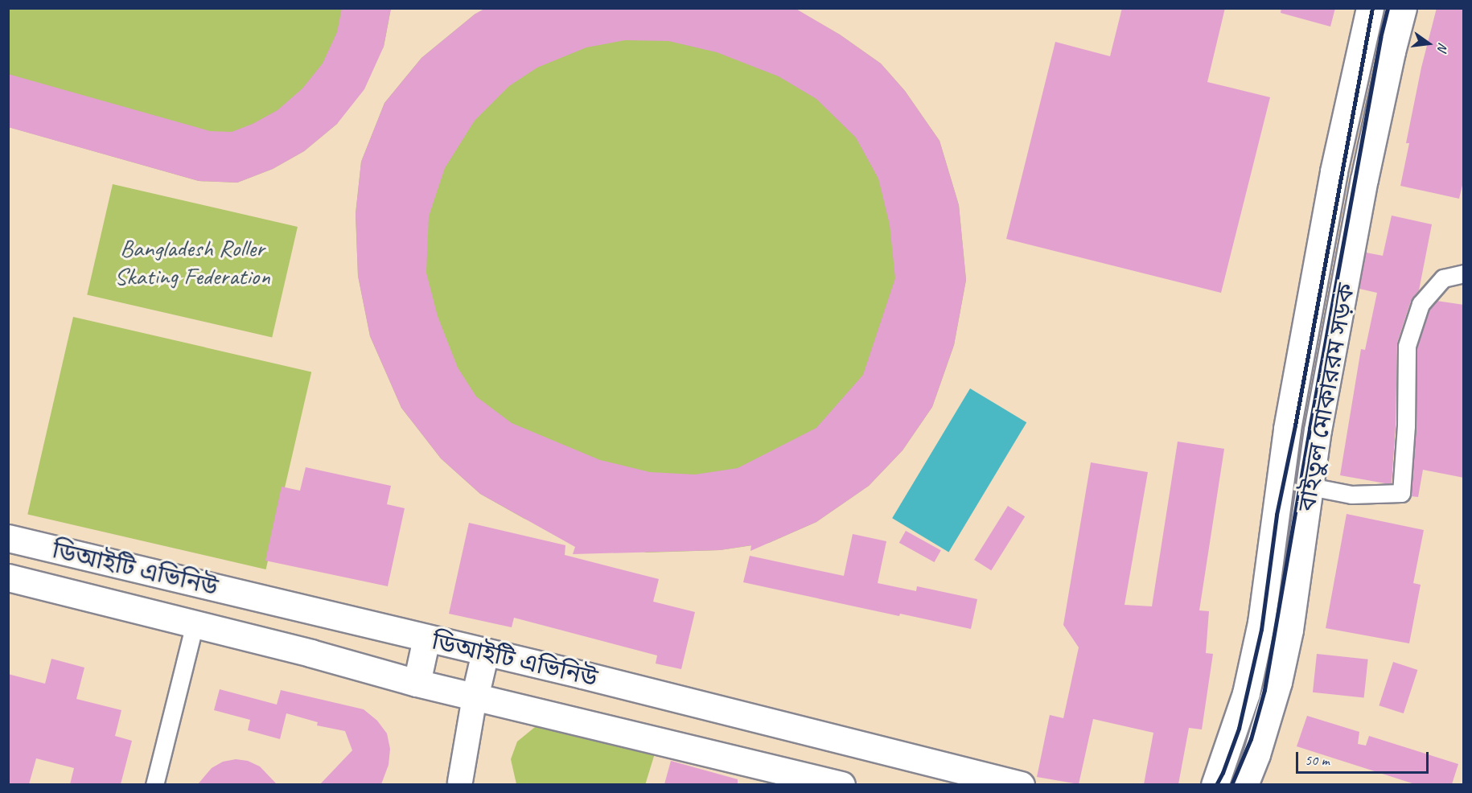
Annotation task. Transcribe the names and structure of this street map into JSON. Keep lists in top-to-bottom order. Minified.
{"streets":{"main road":["বাইতুল মোকাররম সড়ক","ডিআইটি এভিনিউ"]},"parks":["Bangladesh Roller Skating Federation"],"scale_bar":"50 m","north":"right"}
